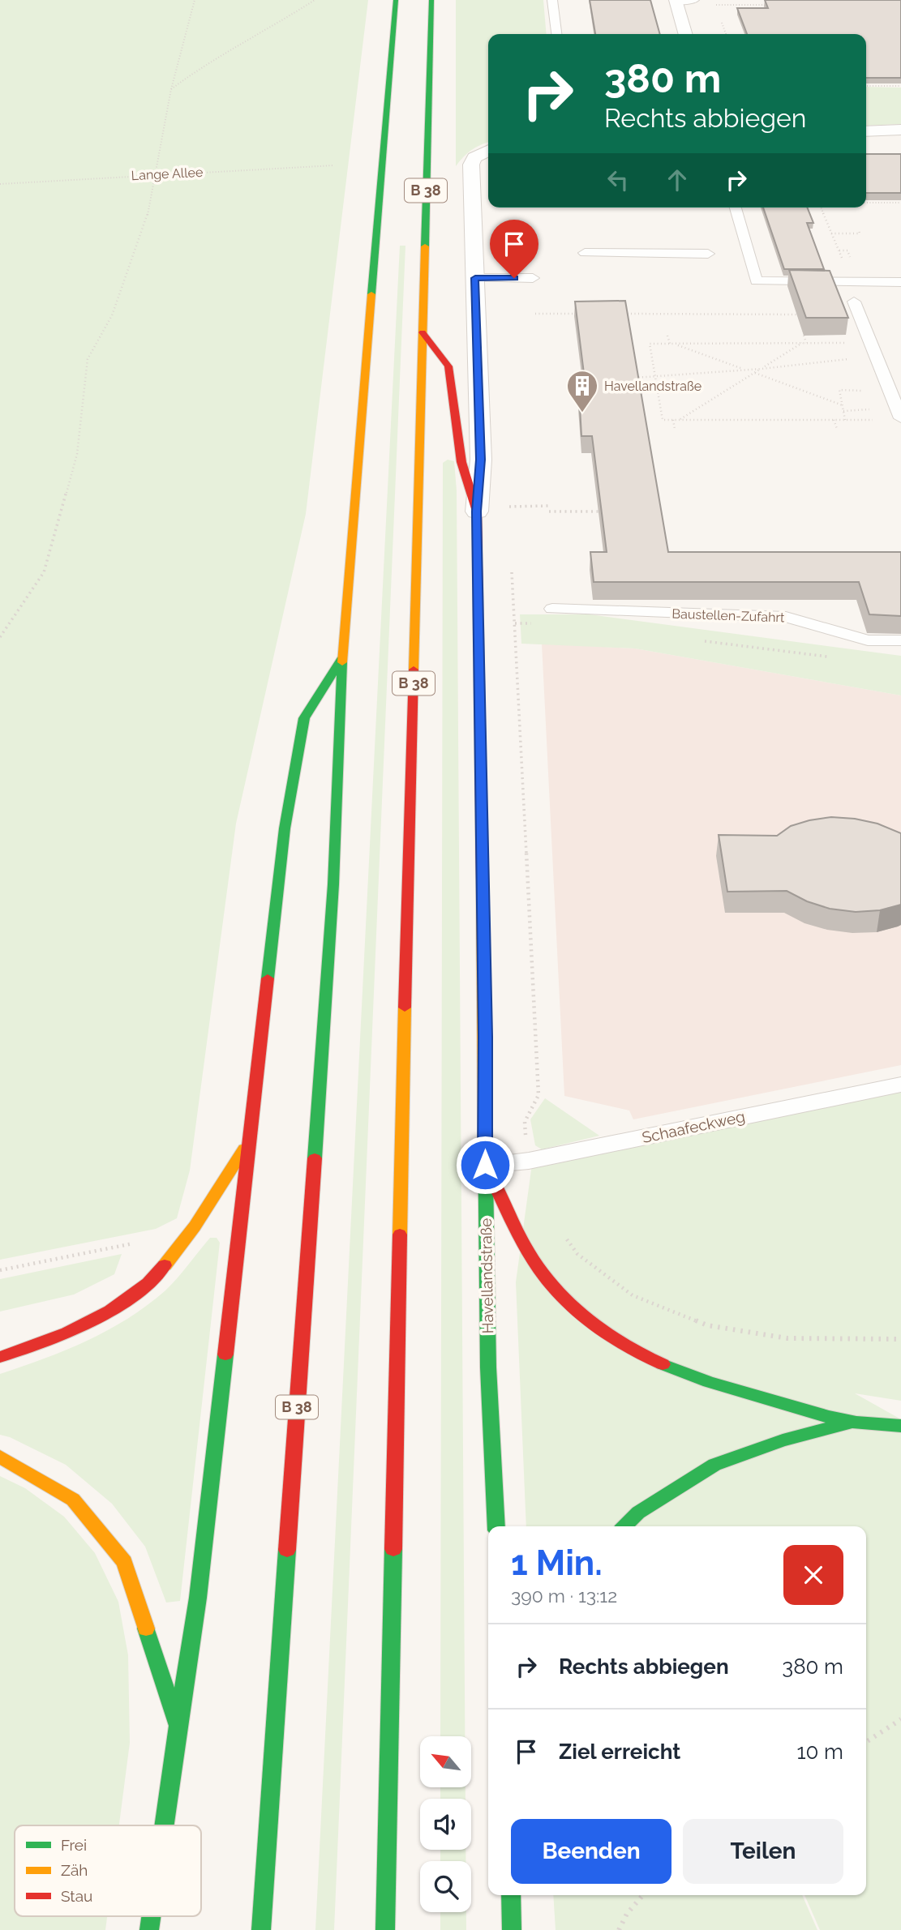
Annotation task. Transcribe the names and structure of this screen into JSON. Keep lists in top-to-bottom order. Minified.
{"streets":{"main road":["B 38","Havellandstraße"],"lane":["Baustellen-Zufahrt","Schaafeckweg"],"path":["Lange Allee"]},"crossings":[["Schaafeckweg","Havellandstraße"]],"places":{"building":["Havellandstraße"]},"legend":["Frei","Zäh","Stau"],"north":"top left","page":{"turn":["380 m","Rechts abbiegen"],"heading":["1 Min.","390 m · 13:12"],"list":[{"name":"Rechts abbiegen","value":"380 m"},{"name":"Ziel erreicht","value":"10 m"}],"buttons":["Beenden","Teilen"]}}
